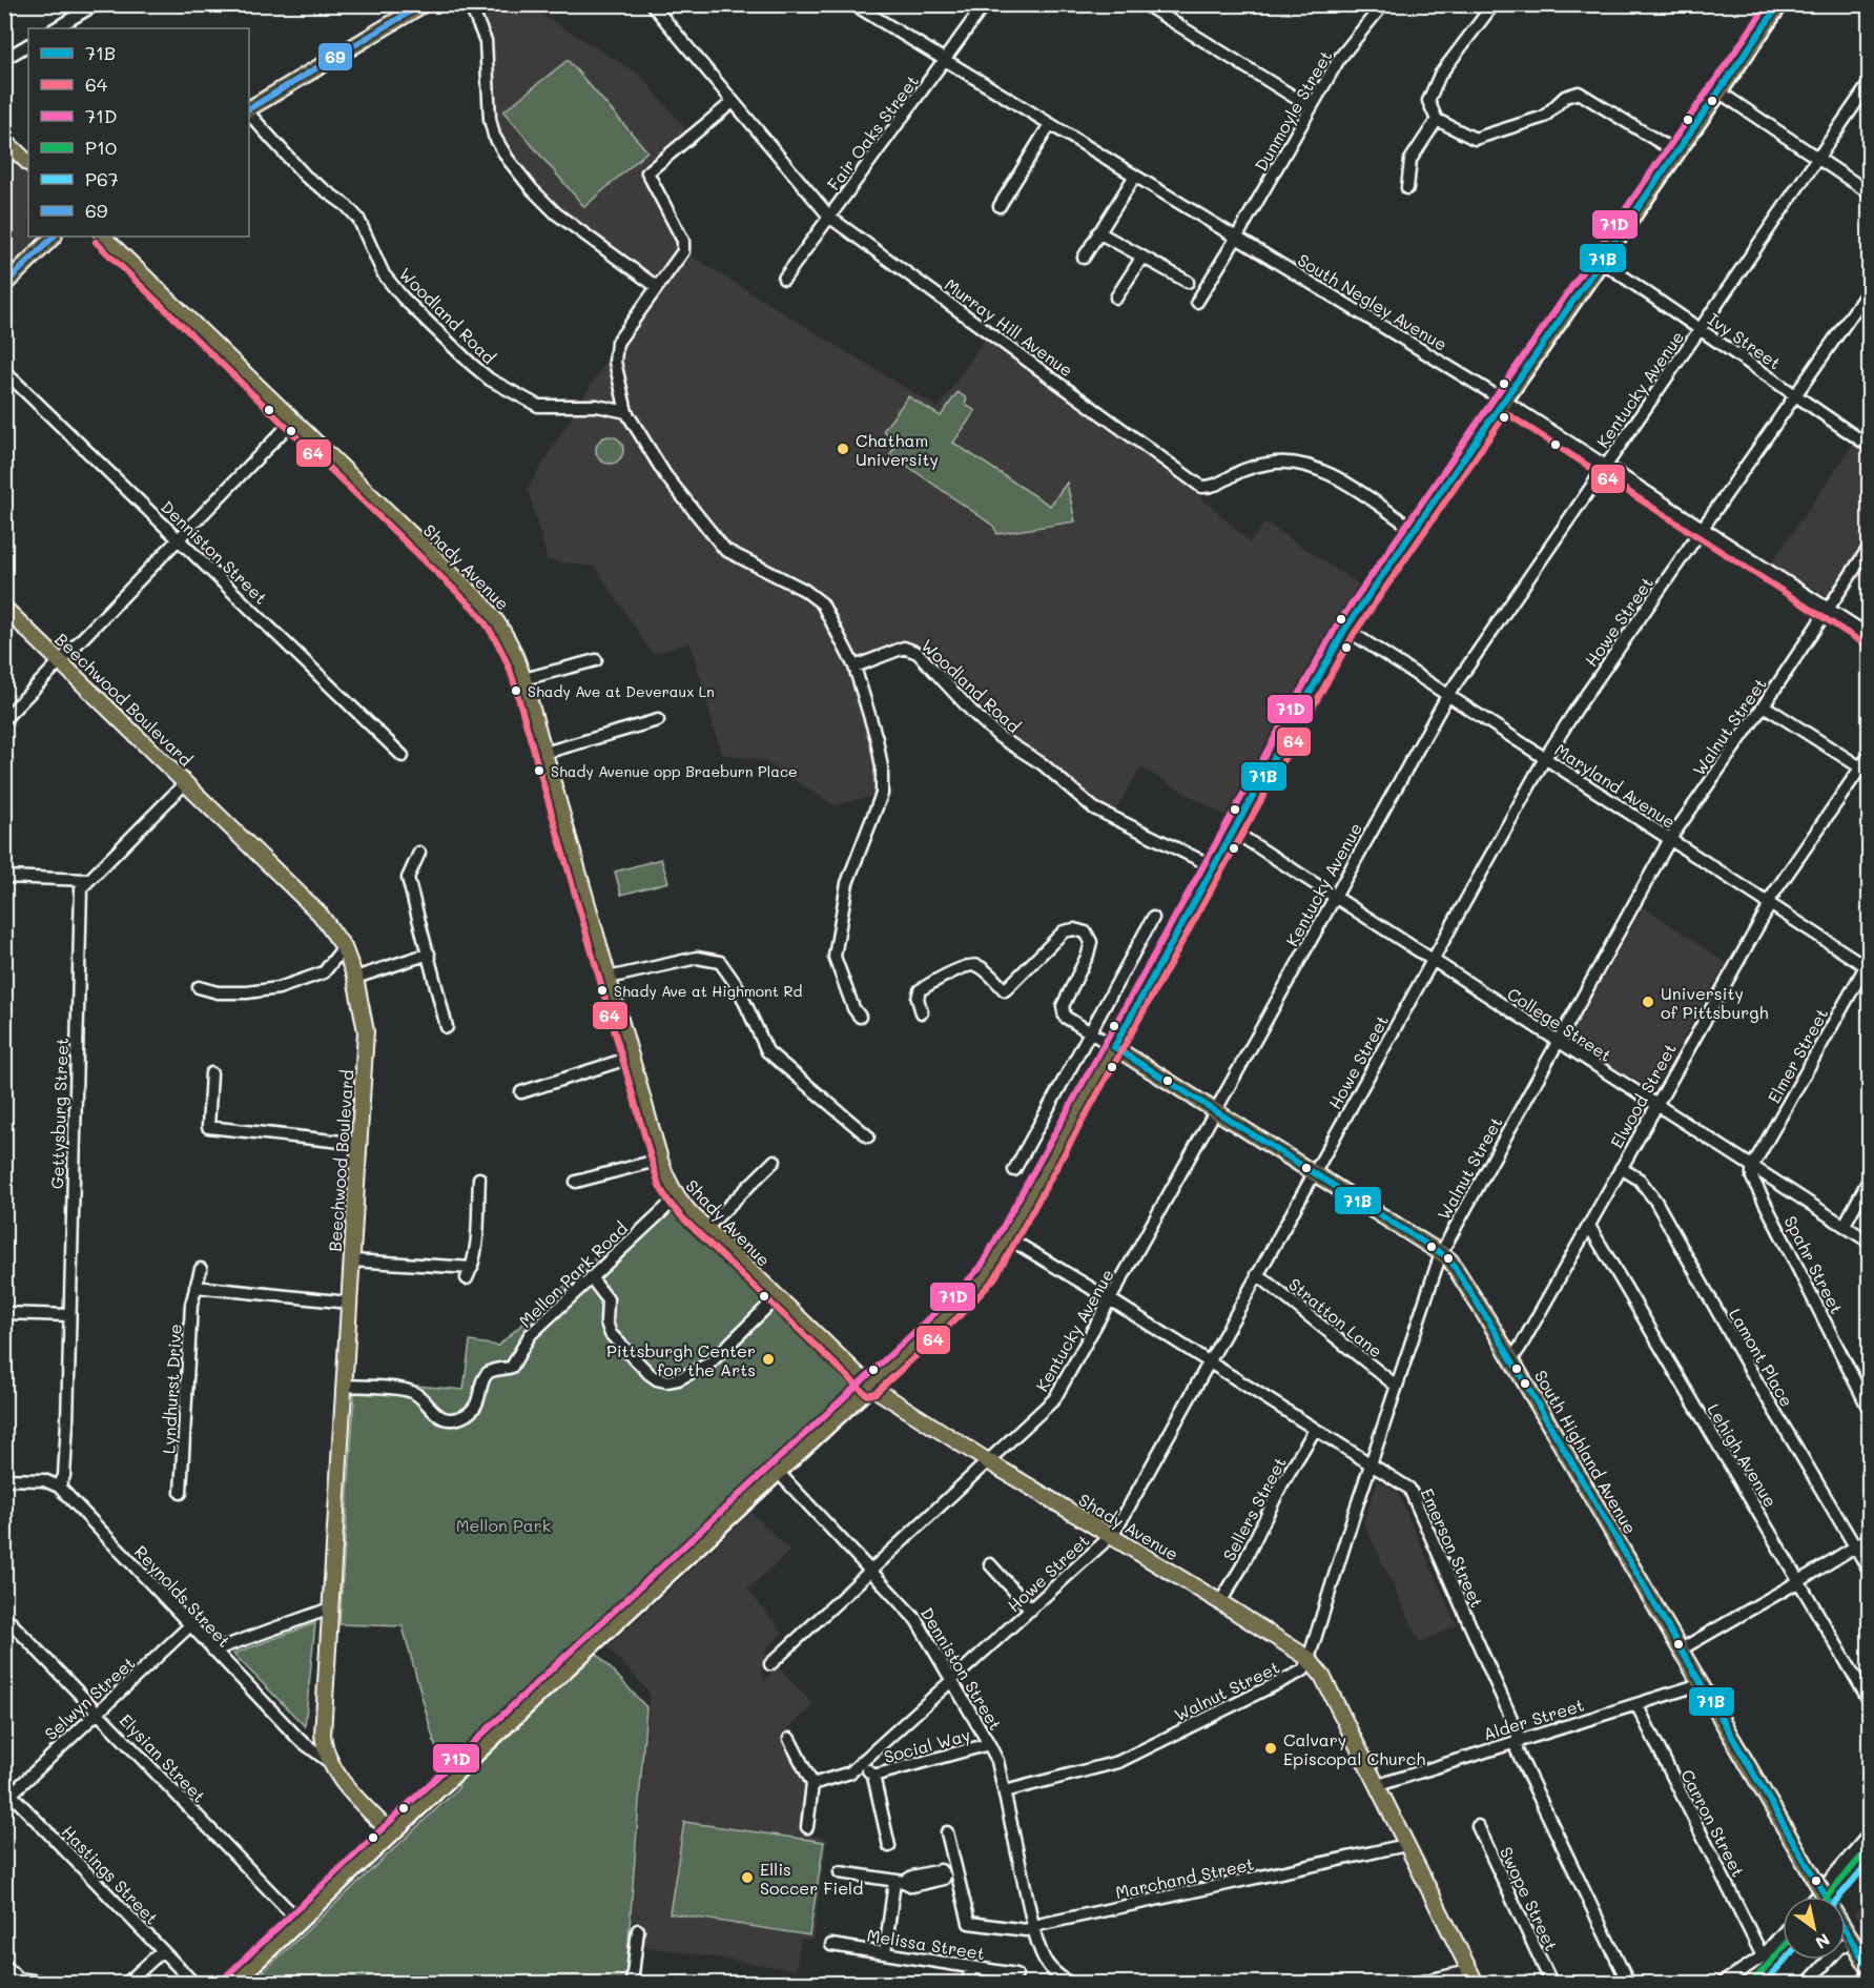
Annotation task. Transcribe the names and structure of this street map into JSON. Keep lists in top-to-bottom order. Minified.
{"streets":{"main road":["Shady Avenue","Beechwood Boulevard","South Highland Avenue"],"street":["Dunmoyle Street","Fair Oaks Street","South Negley Avenue","Woodland Road","Murray Hill Avenue","Ivy Street","Kentucky Avenue","Denniston Street","Howe Street","Walnut Street","Maryland Avenue","College Street","Elmer Street","Elwood Street","Gettysburg Street","Spahr Street","Mellon Park Road","Stratton Lane","Lamont Place","Lyndhurst Drive","Lehigh Avenue","Sellers Street","Emerson Street","Reynolds Street","Selwyn Street","Alder Street","Social Way","Elysian Street","Carron Street","Hastings Street","Marchand Street","Swope Street","Melissa Street"]},"crossings":[["Dunmoyle Street","South Negley Avenue"],["Fair Oaks Street","South Negley Avenue"],["Fair Oaks Street","Murray Hill Avenue"],["South Negley Avenue","Kentucky Avenue"],["South Negley Avenue","Howe Street"],["South Negley Avenue","Walnut Street"],["Ivy Street","Kentucky Avenue"],["Ivy Street","Howe Street"],["Kentucky Avenue","Denniston Street"],["Kentucky Avenue","Shady Avenue"],["Kentucky Avenue","Maryland Avenue"],["Kentucky Avenue","College Street"],["Kentucky Avenue","South Highland Avenue"],["Kentucky Avenue","Emerson Street"],["Denniston Street","Howe Street"],["Denniston Street","Walnut Street"],["Denniston Street","Social Way"],["Denniston Street","Marchand Street"],["Shady Avenue","Howe Street"],["Shady Avenue","Walnut Street"],["Shady Avenue","Mellon Park Road"],["Shady Avenue","Sellers Street"],["Shady Avenue","Alder Street"],["Shady Avenue","Marchand Street"],["Howe Street","Maryland Avenue"],["Howe Street","College Street"],["Howe Street","Stratton Lane"],["Howe Street","South Highland Avenue"],["Howe Street","Emerson Street"],["Beechwood Boulevard","Gettysburg Street"],["Beechwood Boulevard","Mellon Park Road"],["Beechwood Boulevard","Reynolds Street"],["Walnut Street","Maryland Avenue"],["Walnut Street","College Street"],["Walnut Street","Stratton Lane"],["Walnut Street","South Highland Avenue"],["Walnut Street","Emerson Street"],["Maryland Avenue","Elmer Street"],["Maryland Avenue","Elwood Street"],["College Street","Elmer Street"],["College Street","Elwood Street"],["College Street","Spahr Street"],["Elmer Street","Spahr Street"],["Elwood Street","Lamont Place"],["Elwood Street","South Highland Avenue"],["Elwood Street","Lehigh Avenue"],["Gettysburg Street","Reynolds Street"],["South Highland Avenue","Alder Street"],["Sellers Street","Emerson Street"],["Emerson Street","Alder Street"],["Reynolds Street","Selwyn Street"],["Selwyn Street","Elysian Street"],["Selwyn Street","Hastings Street"],["Alder Street","Carron Street"]],"parks":["Mellon Park"],"places":["Chatham University","Shady Ave at Deveraux Ln","Shady Avenue opp Braeburn Place","Shady Ave at Highmont Rd","University of Pittsburgh","Pittsburgh Center for the Arts","Calvary Episcopal Church","Ellis Soccer Field"],"lines":["transit line 71B","transit line 71D","transit line 69","transit line 64","transit line P10","transit line P67"],"legend":["71B","64","71D","P10","P67","69"],"north":"bottom right"}
